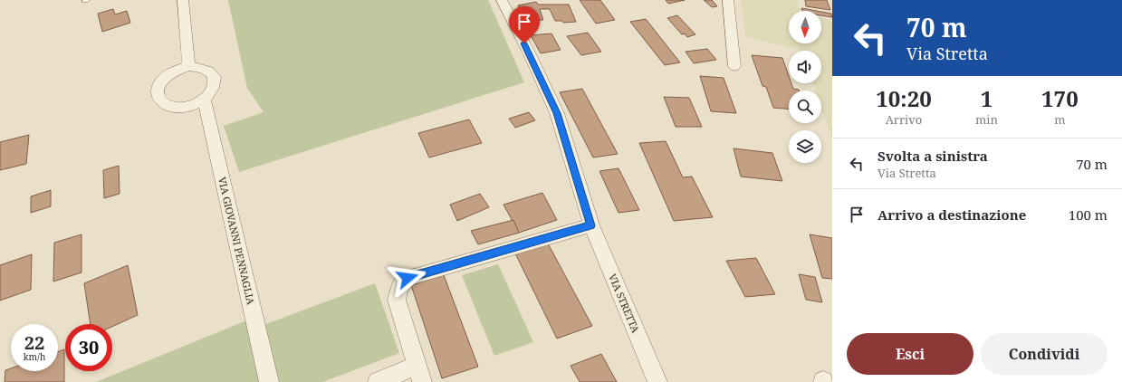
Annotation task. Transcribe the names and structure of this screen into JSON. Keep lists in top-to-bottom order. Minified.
{"streets":{"street":["VIA GIOVANNI PENNAGLIA","VIA STRETTA"]},"north":"bottom","page":{"turn":["70 m","Via Stretta"],"eta":["10:20","Arrivo","1","min","170","m"],"list":[{"name":"Svolta a sinistra","note":"Via Stretta","value":"70 m"},{"name":"Arrivo a destinazione","value":"100 m"}],"speed":"22 km/h","limit":"30","buttons":["Esci","Condividi"]}}
